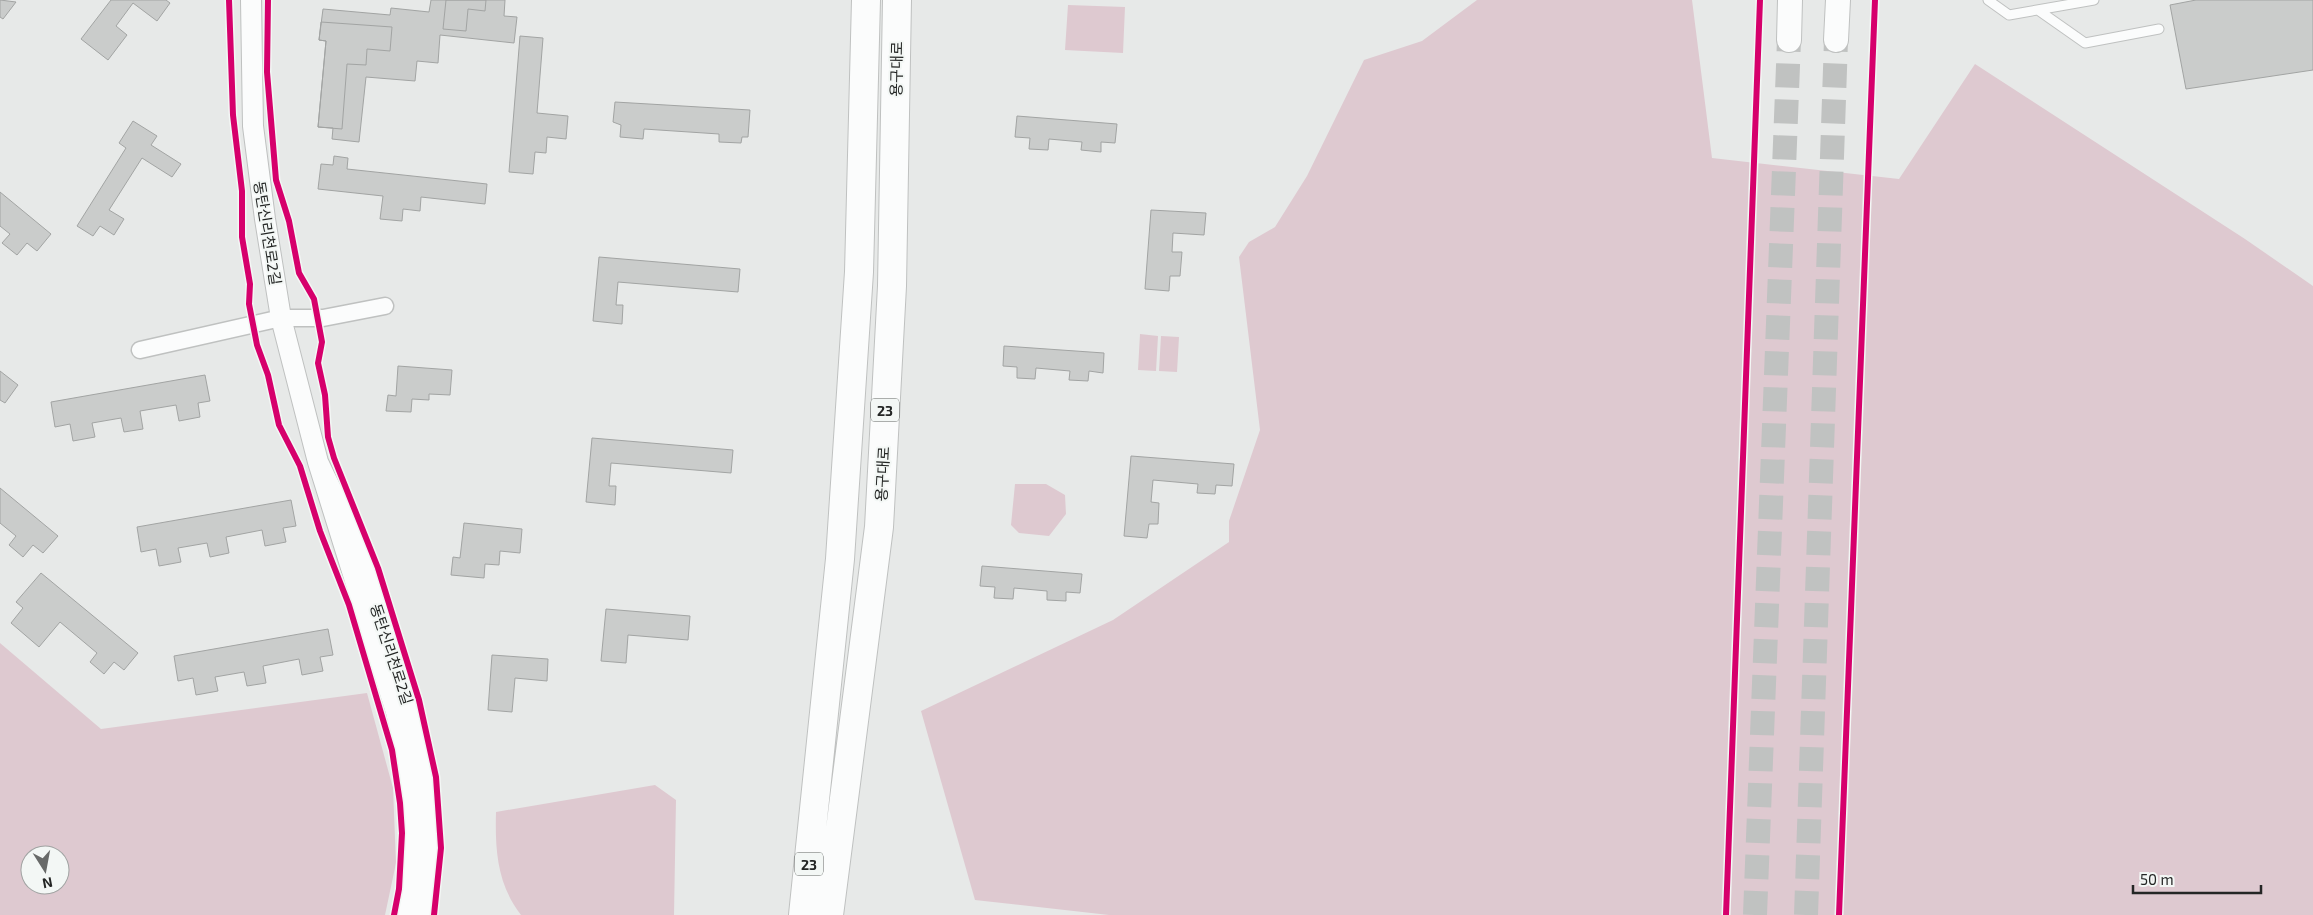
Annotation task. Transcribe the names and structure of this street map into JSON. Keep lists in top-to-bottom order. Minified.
{"streets":{"highway":["용구대로","23"],"street":["동탄신리천로2길"]},"scale_bar":"50 m","north":"bottom"}
